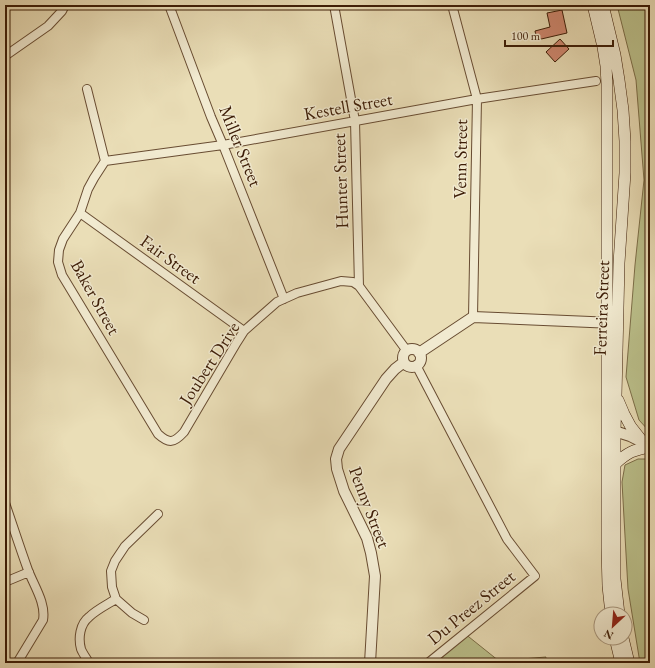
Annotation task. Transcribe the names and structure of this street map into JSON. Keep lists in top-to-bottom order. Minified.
{"streets":{"main road":["Ferreira Street"],"street":["Kestell Street","Miller Street","Venn Street","Hunter Street","Fair Street","Baker Street","Joubert Drive","Penny Street","Du Preez Street"]},"crossings":[["Kestell Street","Miller Street"],["Kestell Street","Venn Street"],["Kestell Street","Hunter Street"],["Kestell Street","Baker Street"],["Miller Street","Joubert Drive"],["Hunter Street","Joubert Drive"],["Fair Street","Baker Street"],["Fair Street","Joubert Drive"],["Baker Street","Joubert Drive"],["Penny Street","Du Preez Street"]],"scale_bar":"100 m","north":"bottom left"}
